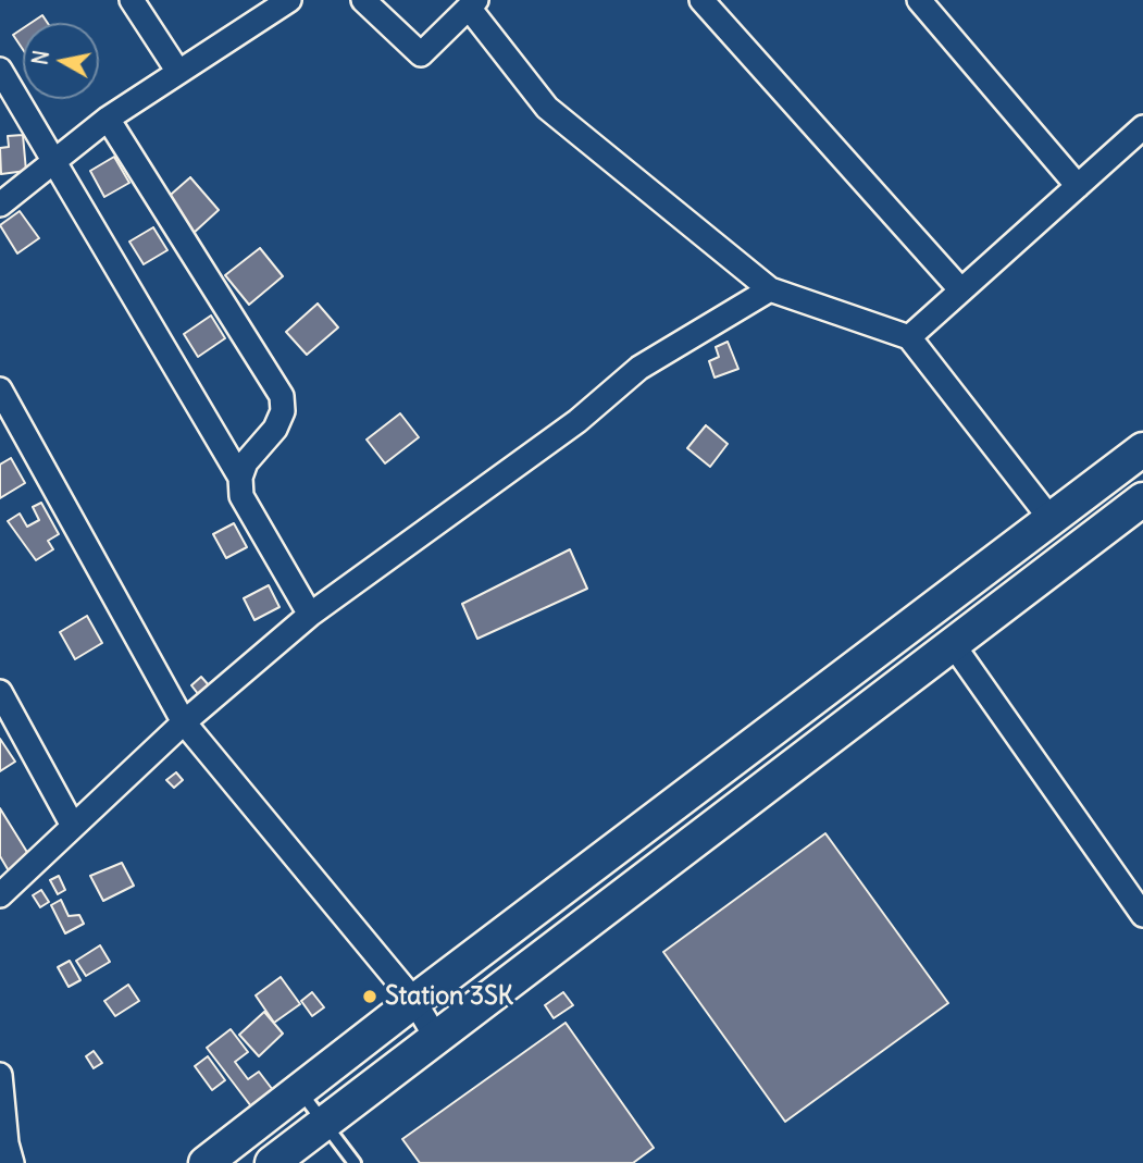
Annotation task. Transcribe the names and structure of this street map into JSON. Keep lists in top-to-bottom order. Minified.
{"places":["Station 3SK"],"north":"left"}
